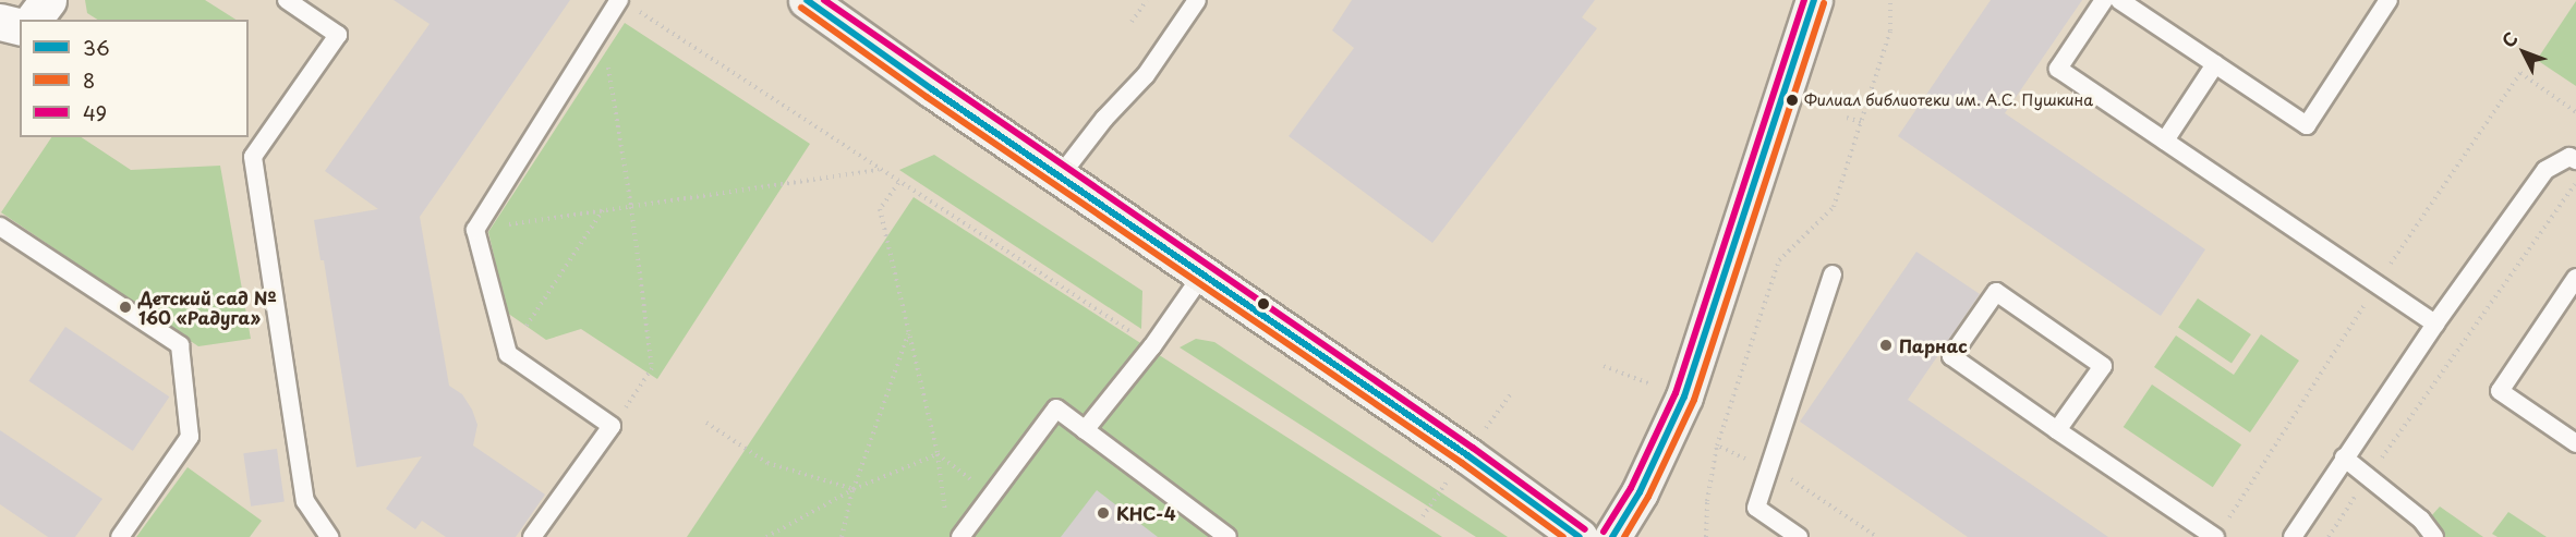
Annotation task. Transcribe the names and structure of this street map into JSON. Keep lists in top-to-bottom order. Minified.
{"places":["Филиал библиотеки им. А.С. Пушкина","Детский сад № 160 «Радуга»","Парнас","КНС-4"],"lines":["transit line 36","transit line 49","transit line 8"],"legend":["36","8","49"],"north":"top left"}
